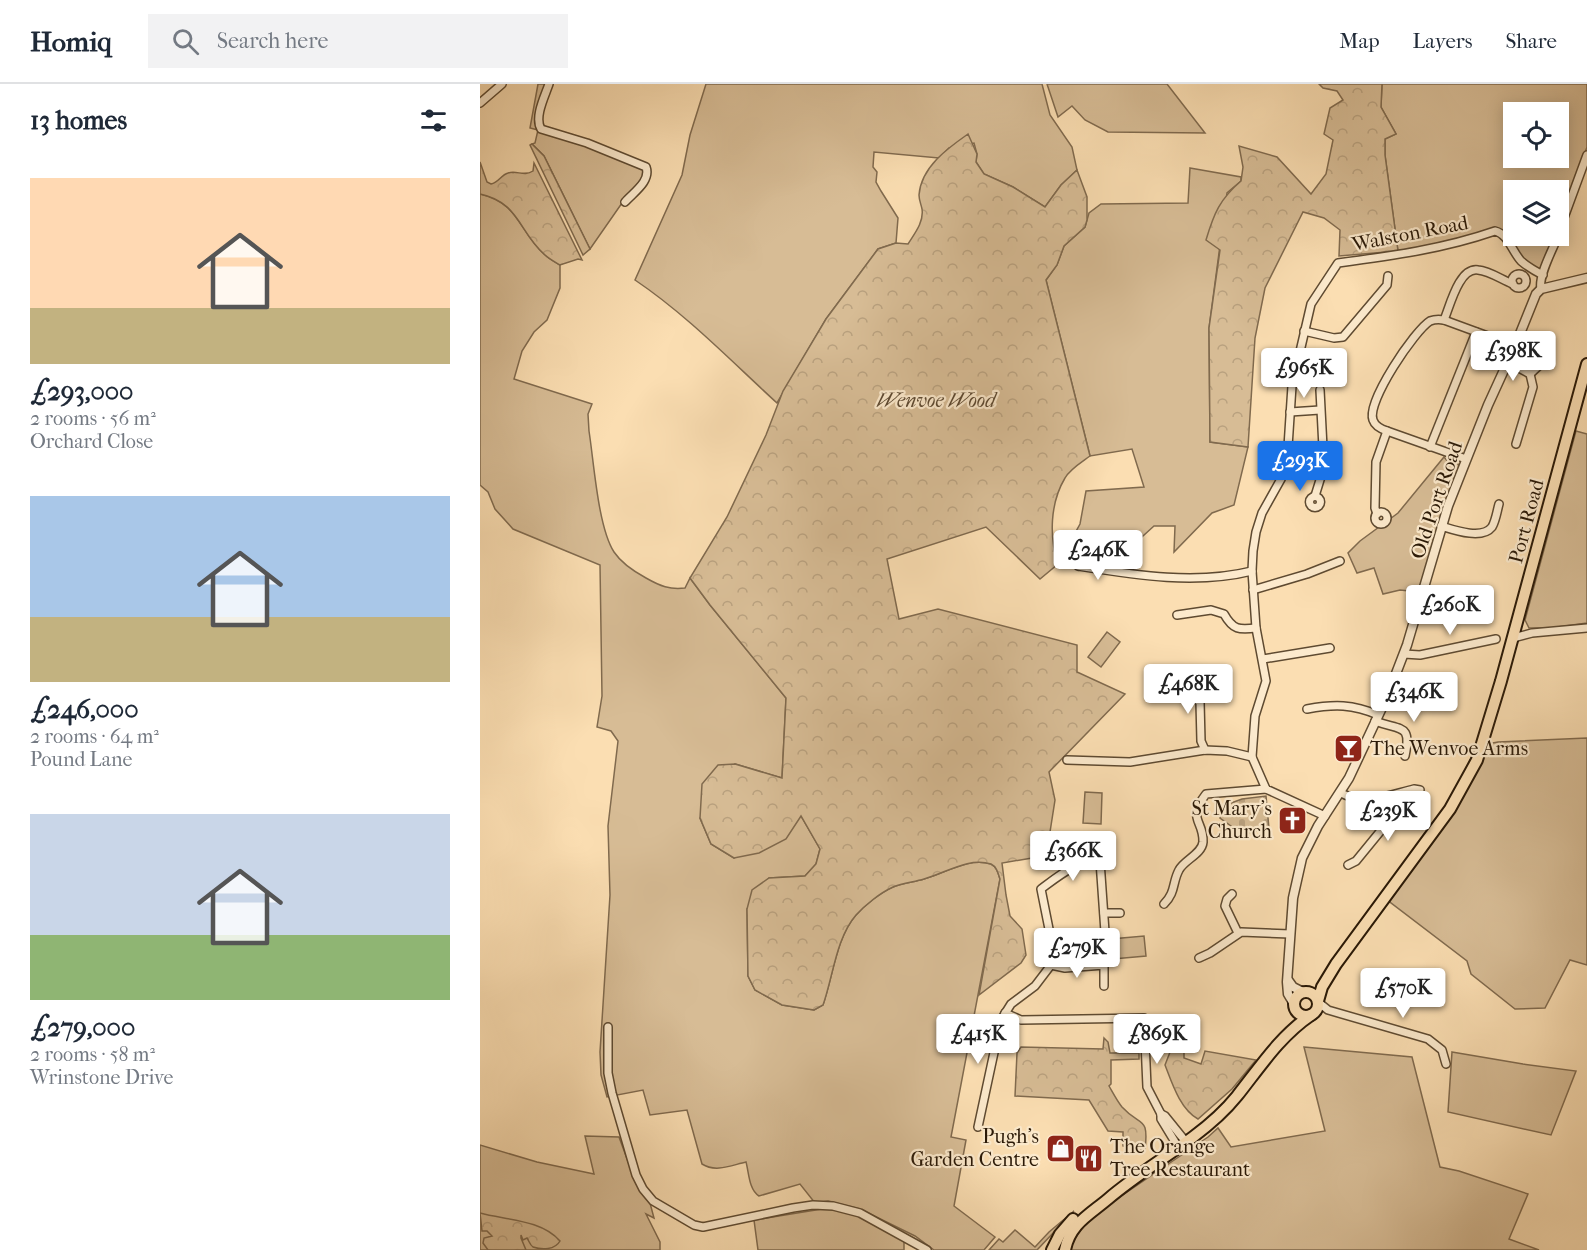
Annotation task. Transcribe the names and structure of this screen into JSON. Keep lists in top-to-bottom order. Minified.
{"streets":{"main road":["Port Road"],"street":["Walston Road","Old Port Road"]},"crossings":[["Walston Road","Old Port Road"],["Old Port Road","Port Road"]],"parks":["Wenvoe Wood"],"places":{"bar":["The Wenvoe Arms"],"church":["St Mary's Church"],"shop":["Pugh's Garden Centre"],"restaurant":["The Orange Tree Restaurant"]},"page":{"header":"Homiq","search":"Search here","nav":["Map","Layers","Share"],"heading":"13 homes","list":[{"name":"£293,000","note":"2 rooms · 56 m² · Orchard Close"},{"name":"£246,000","note":"2 rooms · 64 m² · Pound Lane"},{"name":"£279,000","note":"2 rooms · 58 m² · Wrinstone Drive"}],"price":["£398K","£965K","£293K","£246K","£260K","£468K","£346K","£239K","£366K","£279K","£570K","£415K","£869K"]}}
